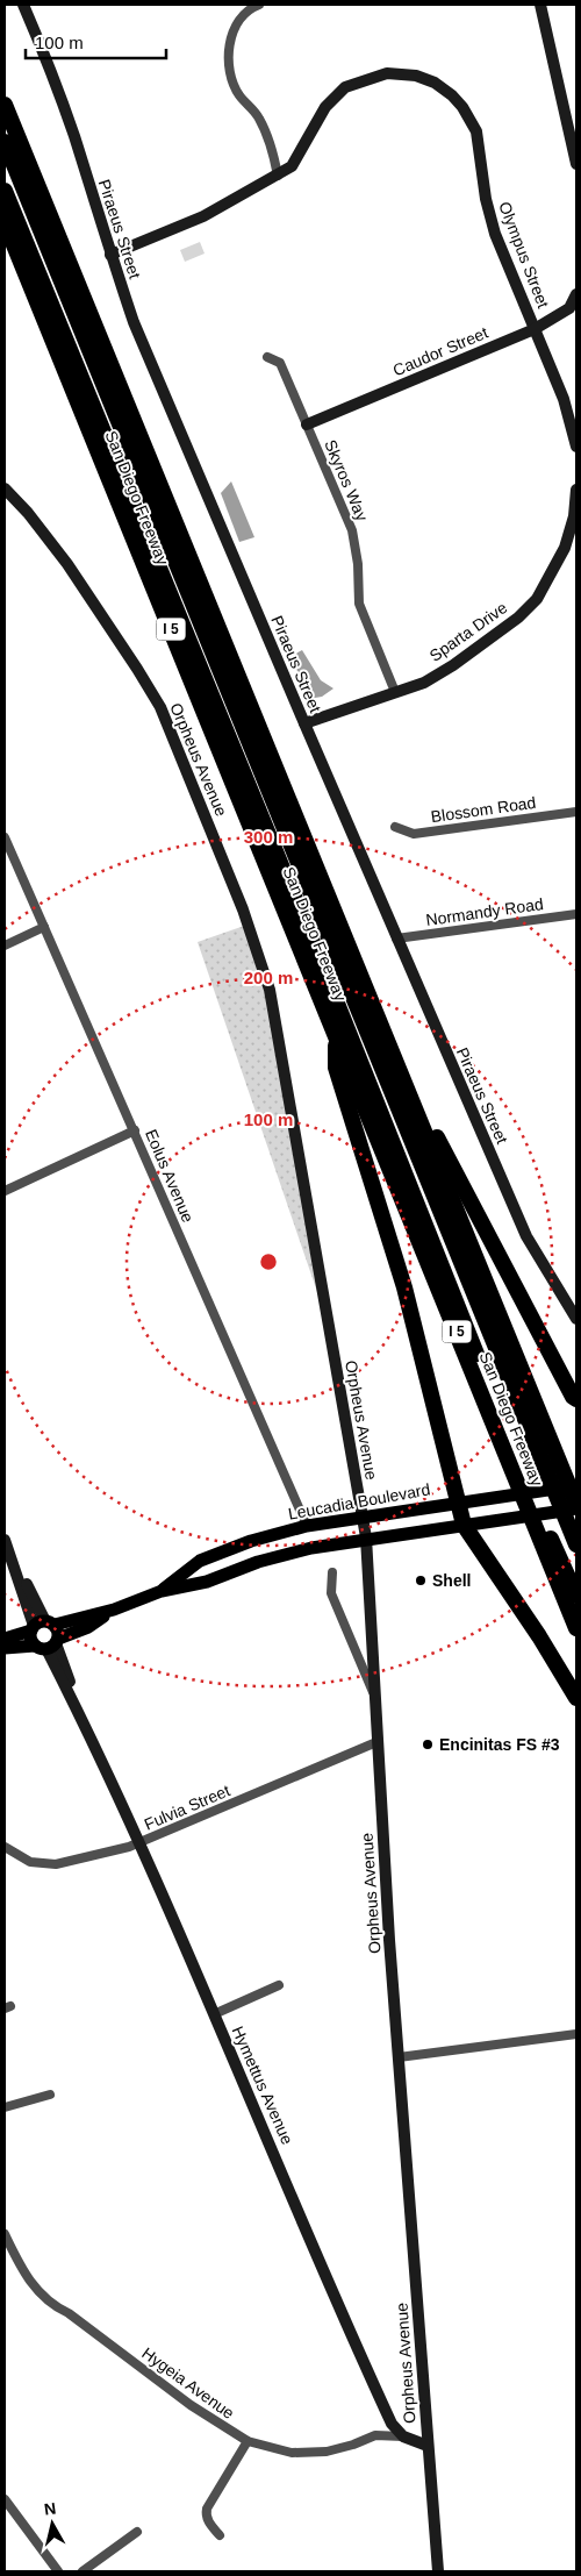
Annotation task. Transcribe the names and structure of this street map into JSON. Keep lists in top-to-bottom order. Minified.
{"streets":{"highway":["San Diego Freeway","I 5"],"main road":["Leucadia Boulevard"],"street":["Piraeus Street","Olympus Street","Caudor Street","Skyros Way","Sparta Drive","Orpheus Avenue","Blossom Road","Normandy Road","Eolus Avenue","Fulvia Street","Hymettus Avenue","Hygeia Avenue"]},"crossings":[["Piraeus Street","Olympus Street"],["Piraeus Street","Sparta Drive"],["Piraeus Street","Normandy Road"],["Olympus Street","Caudor Street"],["Caudor Street","Skyros Way"],["Skyros Way","Sparta Drive"],["San Diego Freeway","Leucadia Boulevard"],["Orpheus Avenue","Leucadia Boulevard"],["Orpheus Avenue","Fulvia Street"],["Eolus Avenue","Leucadia Boulevard"],["Leucadia Boulevard","Hymettus Avenue"],["Fulvia Street","Hymettus Avenue"],["Hymettus Avenue","Hygeia Avenue"]],"places":["Shell","Encinitas FS #3"],"scale_bar":"100 m","north":"top","rings":["300 m","200 m","100 m"]}
